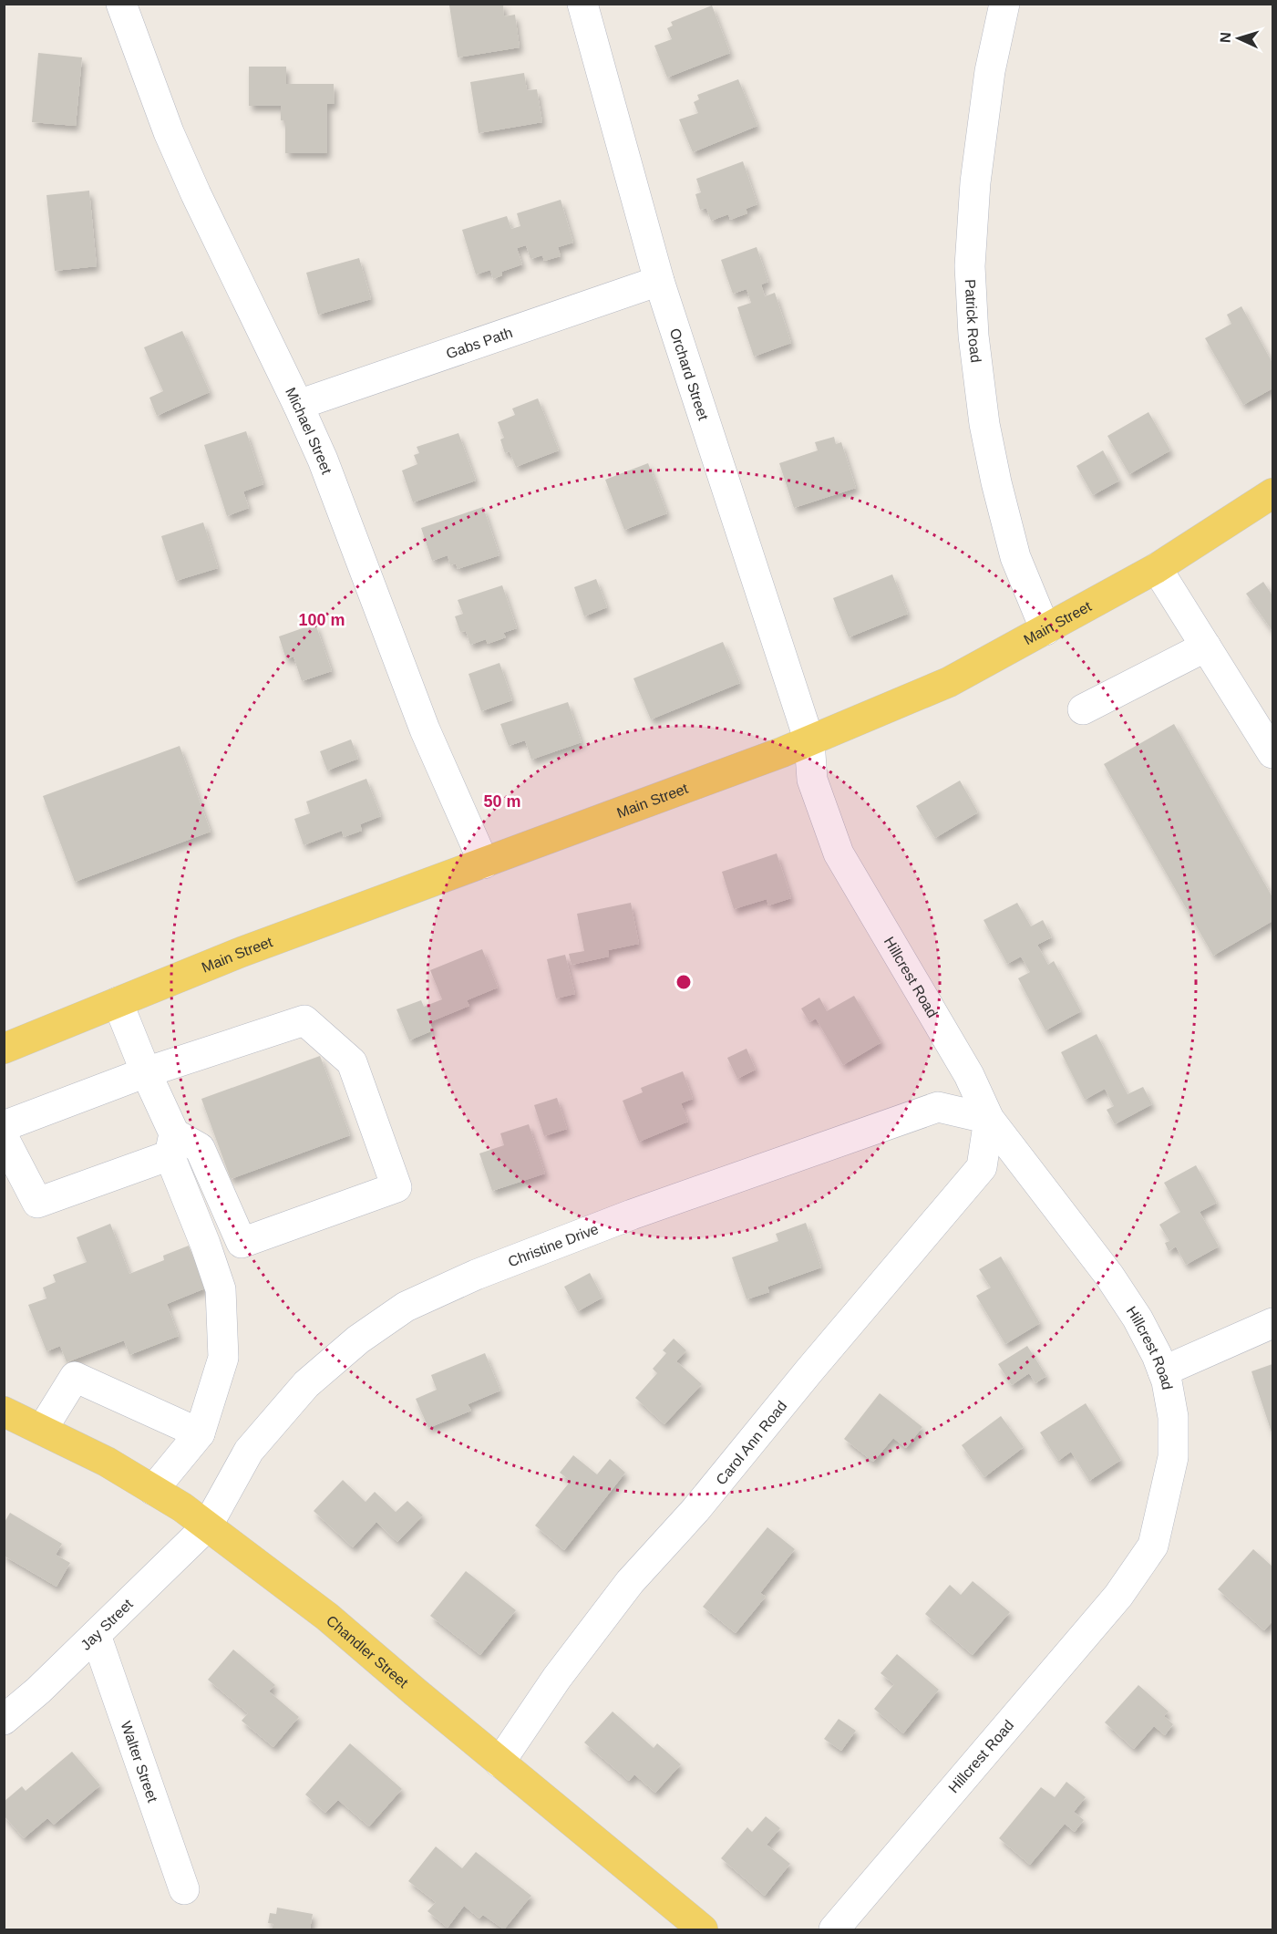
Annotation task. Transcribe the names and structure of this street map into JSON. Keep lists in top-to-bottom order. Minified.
{"streets":{"main road":["Main Street","Chandler Street"],"street":["Patrick Road","Gabs Path","Orchard Street","Michael Street","Hillcrest Road","Christine Drive","Carol Ann Road","Jay Street","Walter Street"]},"crossings":[["Patrick Road","Main Street"],["Gabs Path","Orchard Street"],["Gabs Path","Michael Street"],["Orchard Street","Main Street"],["Orchard Street","Hillcrest Road"],["Michael Street","Main Street"],["Main Street","Hillcrest Road"],["Hillcrest Road","Christine Drive"],["Hillcrest Road","Carol Ann Road"],["Christine Drive","Carol Ann Road"],["Christine Drive","Jay Street"],["Christine Drive","Chandler Street"],["Carol Ann Road","Chandler Street"],["Jay Street","Chandler Street"],["Jay Street","Walter Street"]],"north":"left","rings":["100 m","50 m"]}
